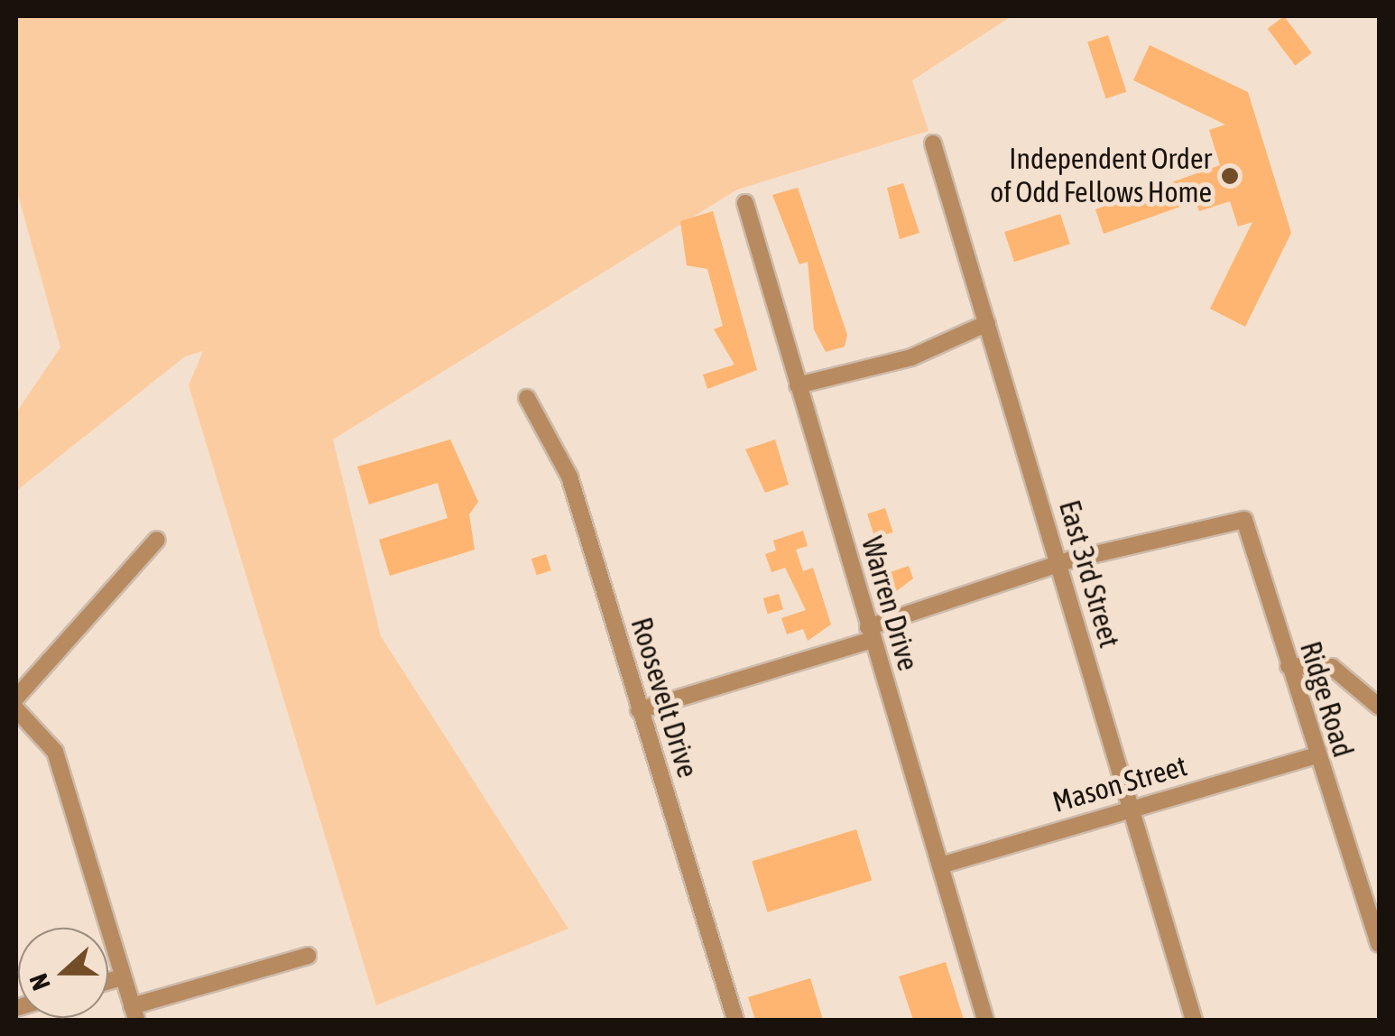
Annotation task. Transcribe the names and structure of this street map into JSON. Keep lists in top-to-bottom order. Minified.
{"streets":{"street":["East 3rd Street","Warren Drive","Roosevelt Drive","Ridge Road","Mason Street"]},"crossings":[["East 3rd Street","Ridge Road"],["East 3rd Street","Mason Street"],["Warren Drive","Mason Street"],["Ridge Road","Mason Street"]],"places":["Independent Order of Odd Fellows Home"],"north":"left"}
